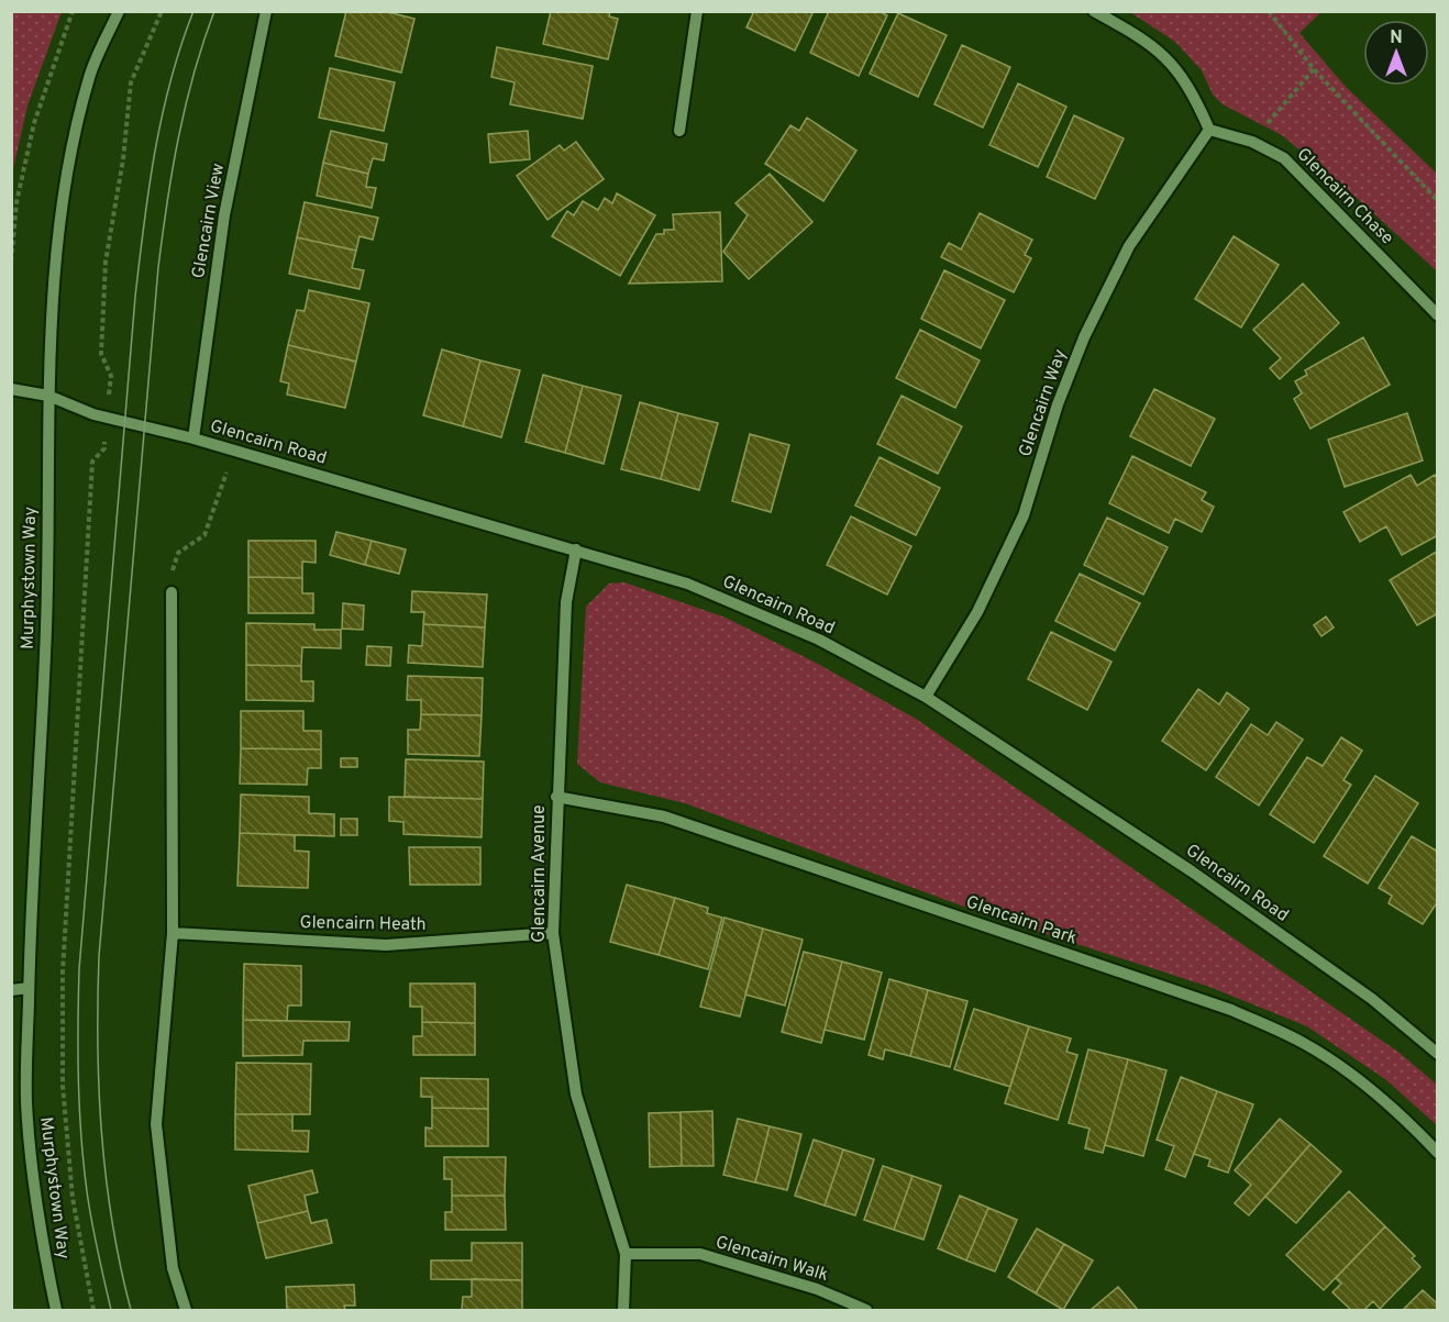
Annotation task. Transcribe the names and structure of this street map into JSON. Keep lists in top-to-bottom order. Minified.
{"streets":{"street":["Glencairn Chase","Glencairn View","Glencairn Way","Glencairn Road","Murphystown Way","Glencairn Avenue","Glencairn Park","Glencairn Heath","Glencairn Walk"]},"crossings":[["Glencairn Chase","Glencairn Way"],["Glencairn View","Glencairn Road"],["Glencairn Way","Glencairn Road"],["Glencairn Road","Murphystown Way"],["Glencairn Road","Glencairn Avenue"],["Glencairn Avenue","Glencairn Park"],["Glencairn Avenue","Glencairn Heath"],["Glencairn Avenue","Glencairn Walk"]],"north":"top"}
